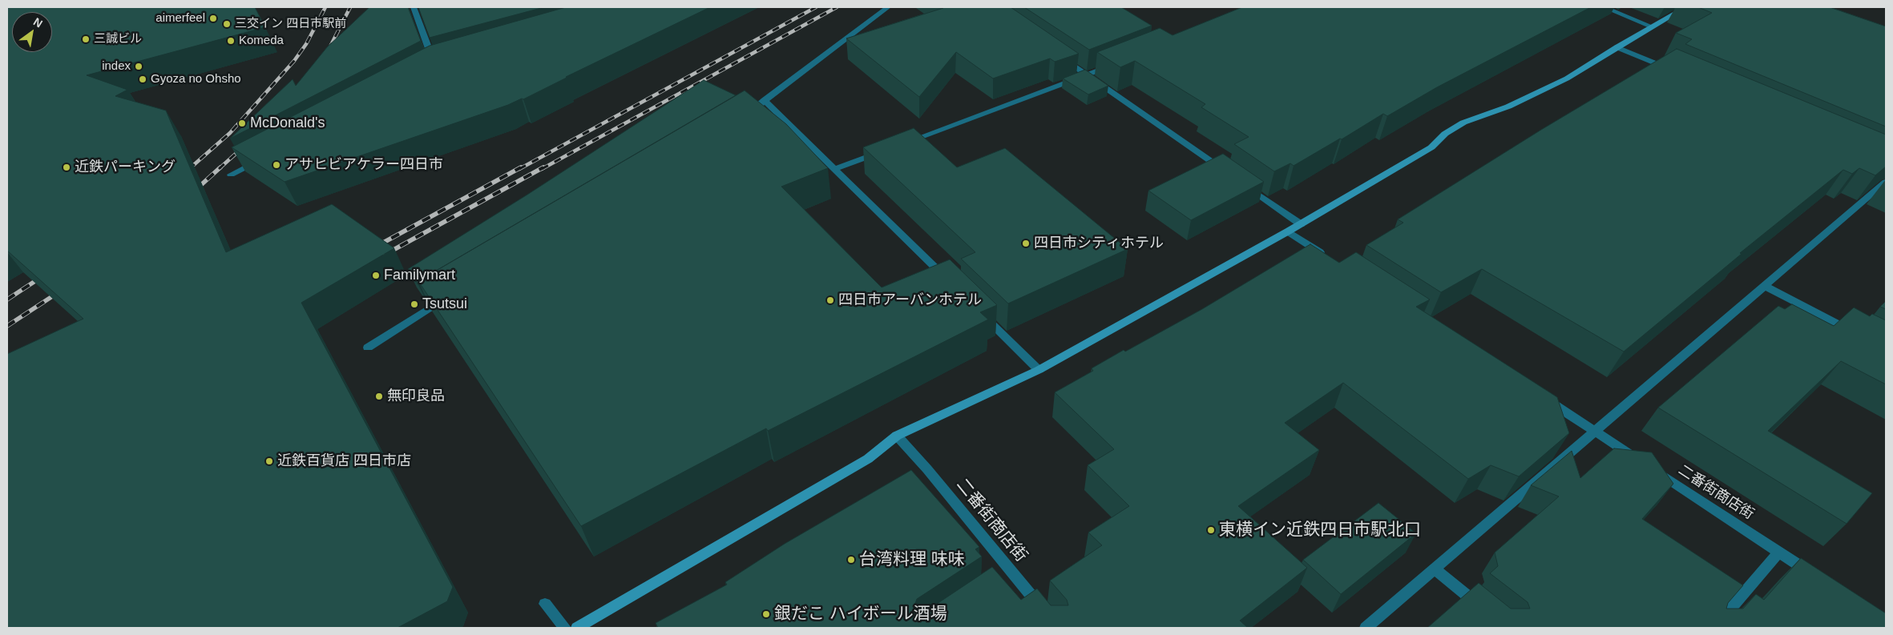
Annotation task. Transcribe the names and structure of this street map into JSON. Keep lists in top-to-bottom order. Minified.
{"streets":{"street":["二番街商店街"]},"places":["aimerfeel","三交イン 四日市駅前","三誠ビル","Komeda","index","Gyoza no Ohsho","McDonald's","アサヒビアケラー四日市","近鉄パーキング","四日市シティホテル","Familymart","四日市アーバンホテル","Tsutsui","無印良品","近鉄百貨店 四日市店","東横イン近鉄四日市駅北口","台湾料理 味味","銀だこ ハイボール酒場"],"north":"top right"}
